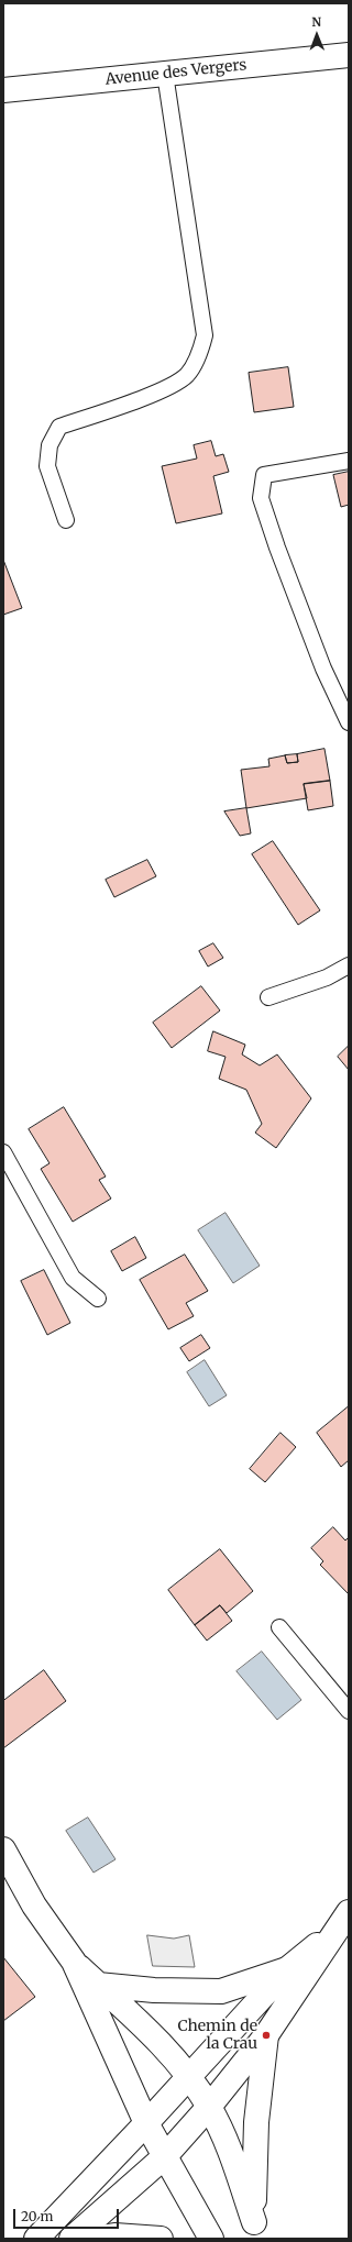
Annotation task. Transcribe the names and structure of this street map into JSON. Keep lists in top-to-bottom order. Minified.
{"streets":{"street":["Avenue des Vergers"]},"places":["Chemin de la Crau"],"scale_bar":"20 m","north":"top"}
